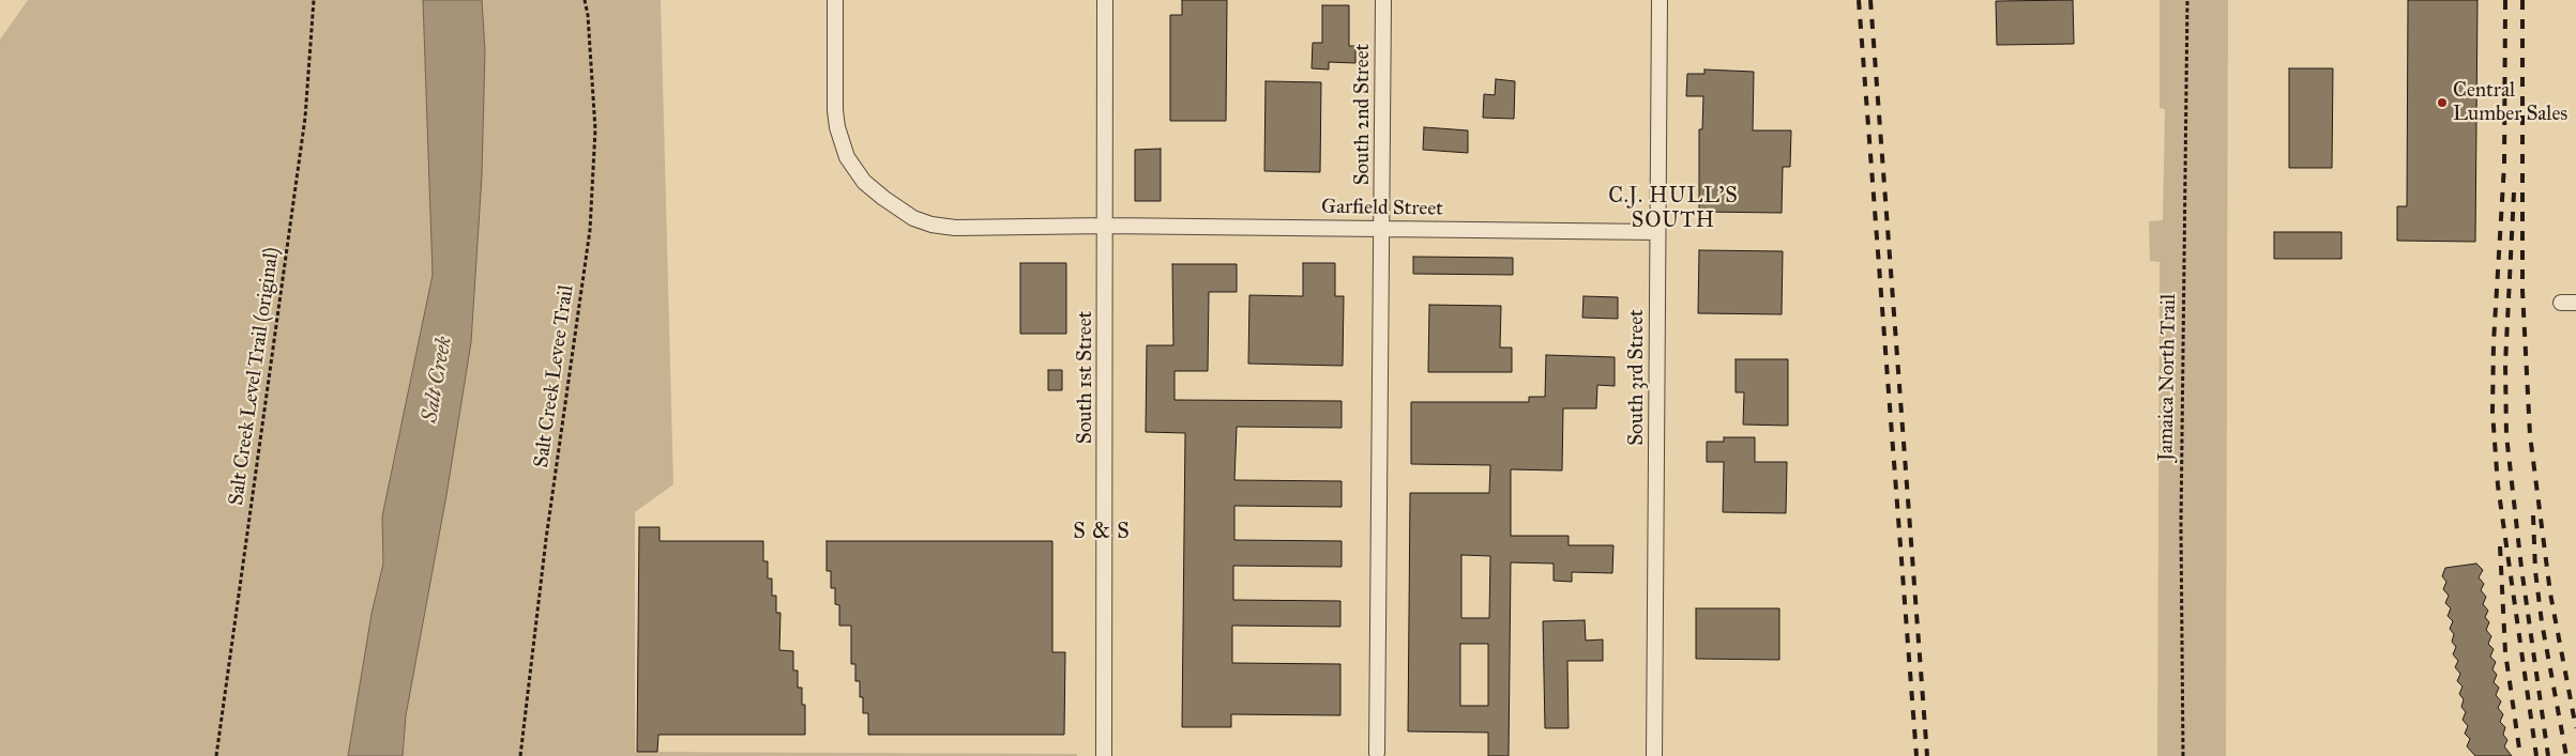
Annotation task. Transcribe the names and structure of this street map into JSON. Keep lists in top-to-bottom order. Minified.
{"streets":{"street":["South 2nd Street","Garfield Street","South 1st Street","South 3rd Street"],"path":["Salt Creek Level Trail (original)","Salt Creek Levee Trail","Jamaica North Trail"]},"crossings":[["South 2nd Street","Garfield Street"],["Garfield Street","South 1st Street"],["Garfield Street","South 3rd Street"]],"districts":["C.J. HULL'S SOUTH","S & S"],"water":["Salt Creek"],"places":["Central Lumber Sales"]}
